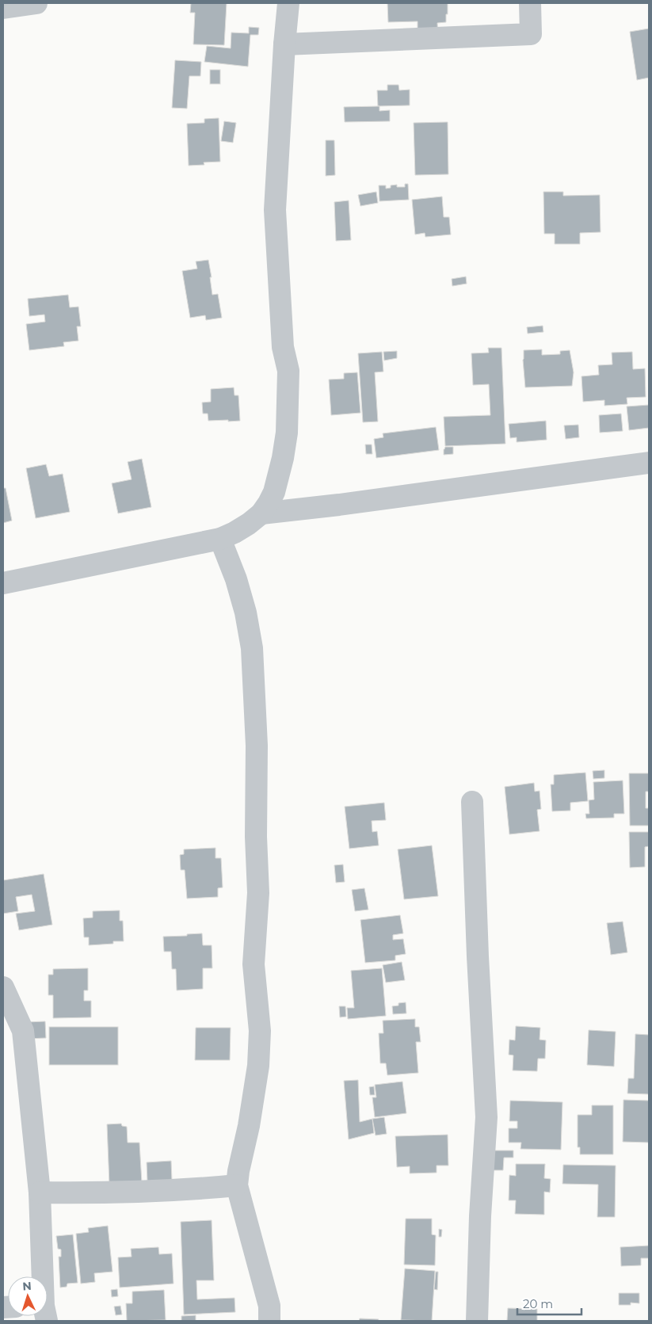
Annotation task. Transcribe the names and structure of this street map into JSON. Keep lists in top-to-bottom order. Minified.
{"scale_bar":"20 m","north":"top"}
